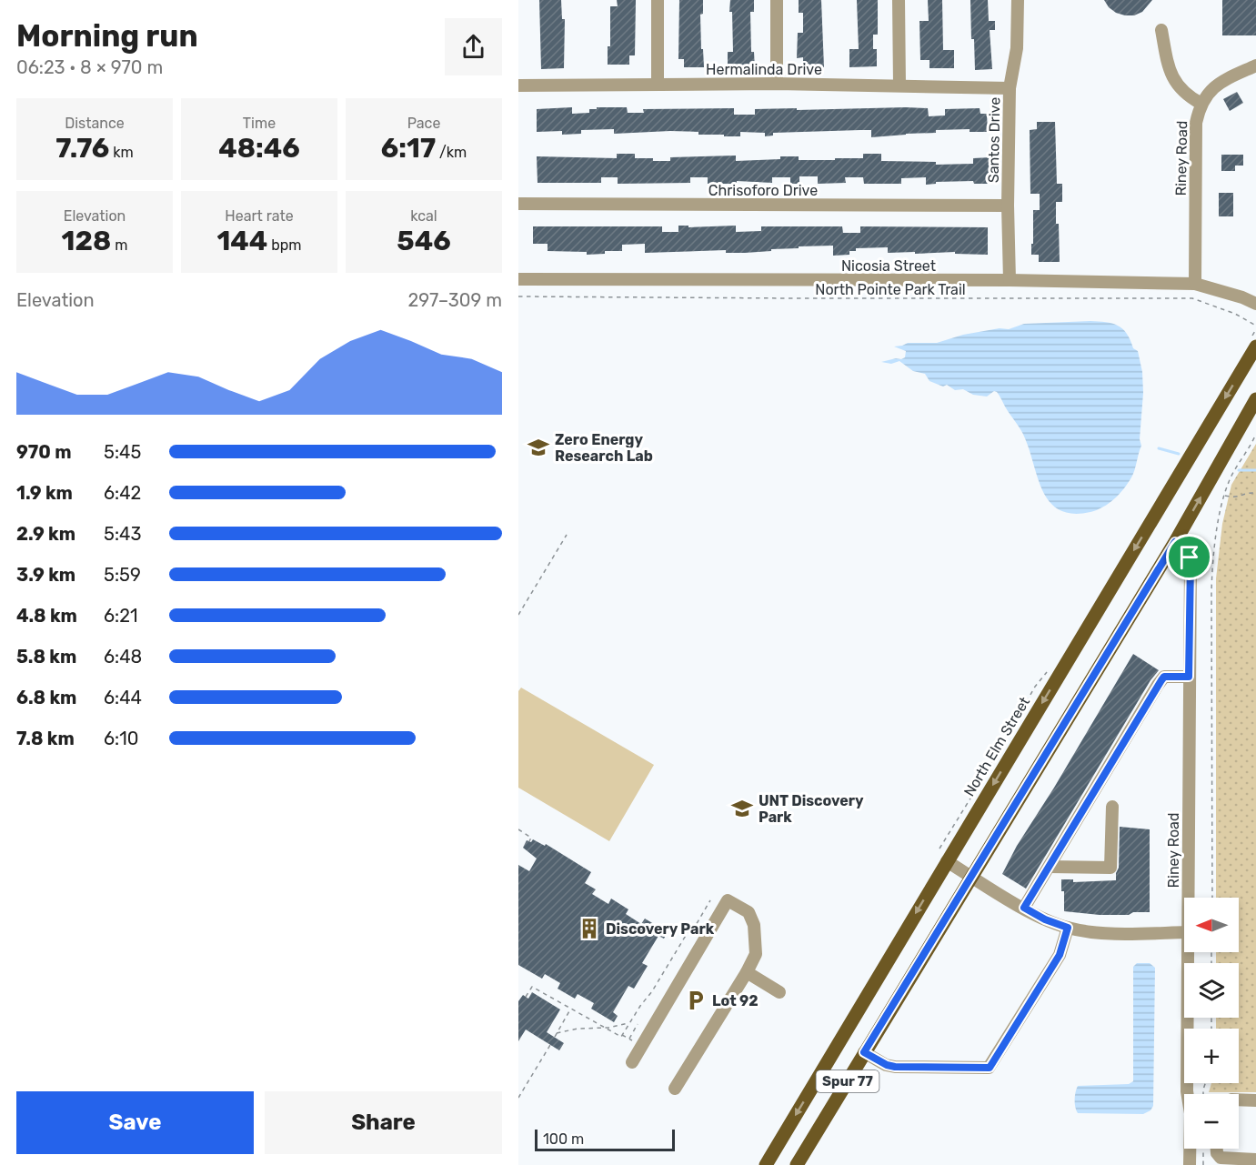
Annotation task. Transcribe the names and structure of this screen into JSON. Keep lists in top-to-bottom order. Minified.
{"streets":{"main road":["North Elm Street","Spur 77"],"street":["Hermalinda Drive","Santos Drive","Riney Road","Chrisoforo Drive","Nicosia Street"],"path":["North Pointe Park Trail"]},"crossings":[["Hermalinda Drive","Santos Drive"],["Santos Drive","Chrisoforo Drive"],["Santos Drive","Nicosia Street"],["Riney Road","Nicosia Street"],["Riney Road","Spur 77"]],"places":{"school or university":["Zero Energy Research Lab","UNT Discovery Park"],"building":["Discovery Park"],"parking":["Lot 92"]},"scale_bar":"100 m","north":"left","page":{"heading":["Morning run","06:23 · 8 × 970 m"],"stats":[["Distance","7.76 km"],["Time","48:46"],["Pace","6:17 /km"],["Elevation","128 m"],["Heart rate","144 bpm"],["kcal","546"]],"chart":["Elevation","297–309 m"],"list":[{"name":"970 m","note":"5:45"},{"name":"1.9 km","note":"6:42"},{"name":"2.9 km","note":"5:43"},{"name":"3.9 km","note":"5:59"},{"name":"4.8 km","note":"6:21"},{"name":"5.8 km","note":"6:48"},{"name":"6.8 km","note":"6:44"},{"name":"7.8 km","note":"6:10"}],"map_buttons":["+","−"],"buttons":["Save","Share"],"scale":"100 m"}}
